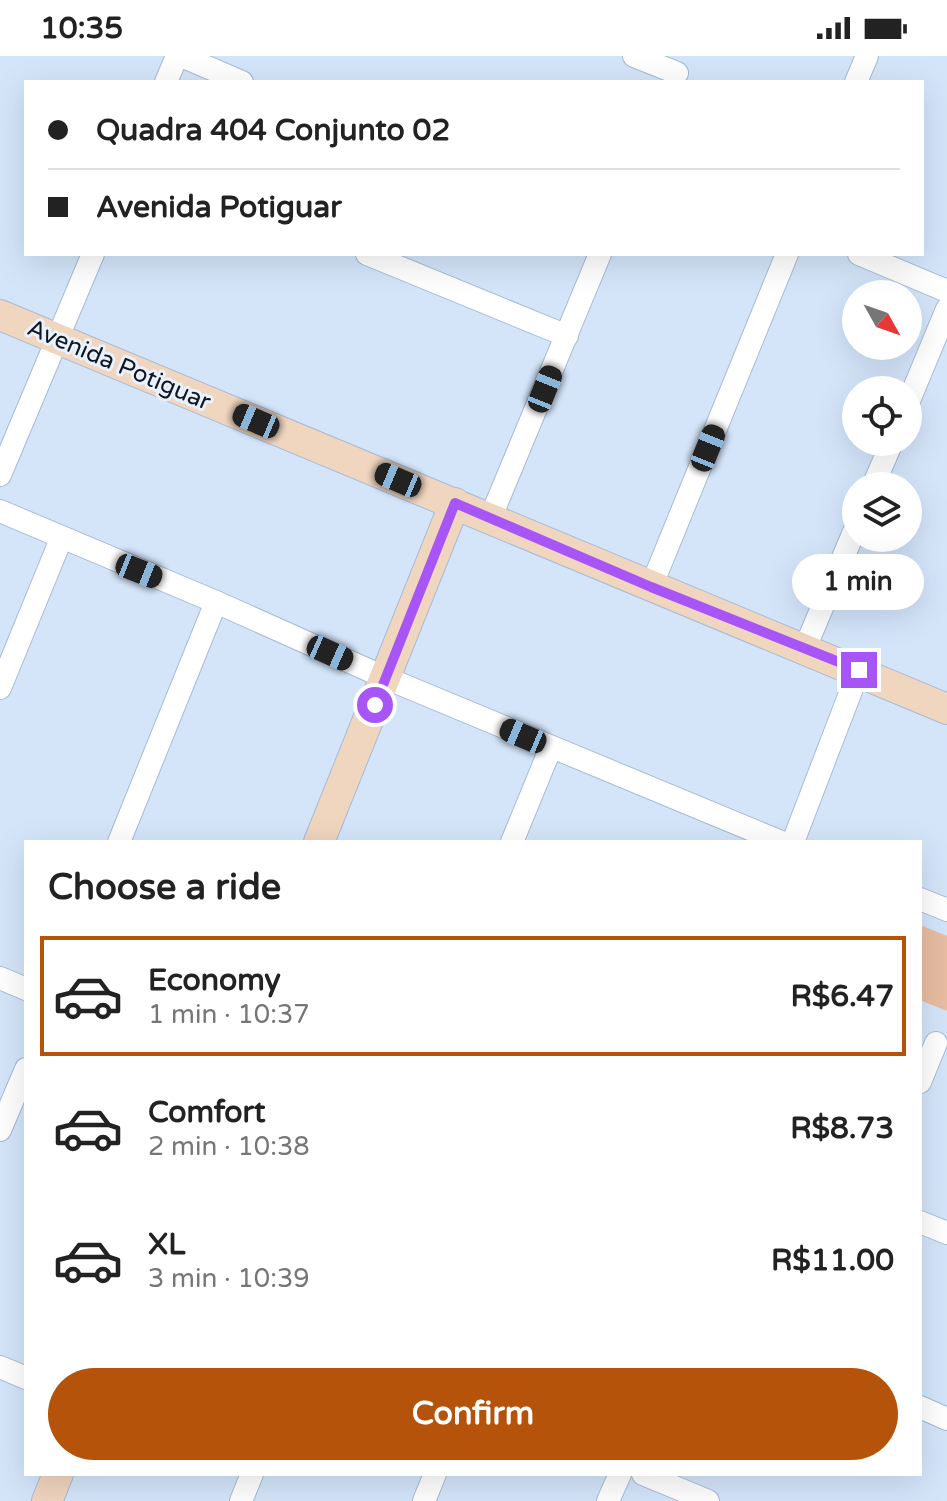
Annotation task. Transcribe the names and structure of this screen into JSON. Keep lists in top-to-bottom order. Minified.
{"streets":{"street":["Avenida Potiguar"]},"north":"bottom right","page":{"status":"10:35","banner":["Quadra 404 Conjunto 02","Avenida Potiguar"],"bubble":"1 min","heading":"Choose a ride","list":[{"name":"Economy","note":"1 min · 10:37","value":"R$6.47"},{"name":"Comfort","note":"2 min · 10:38","value":"R$8.73"},{"name":"XL","note":"3 min · 10:39","value":"R$11.00"}],"buttons":"Confirm"}}
